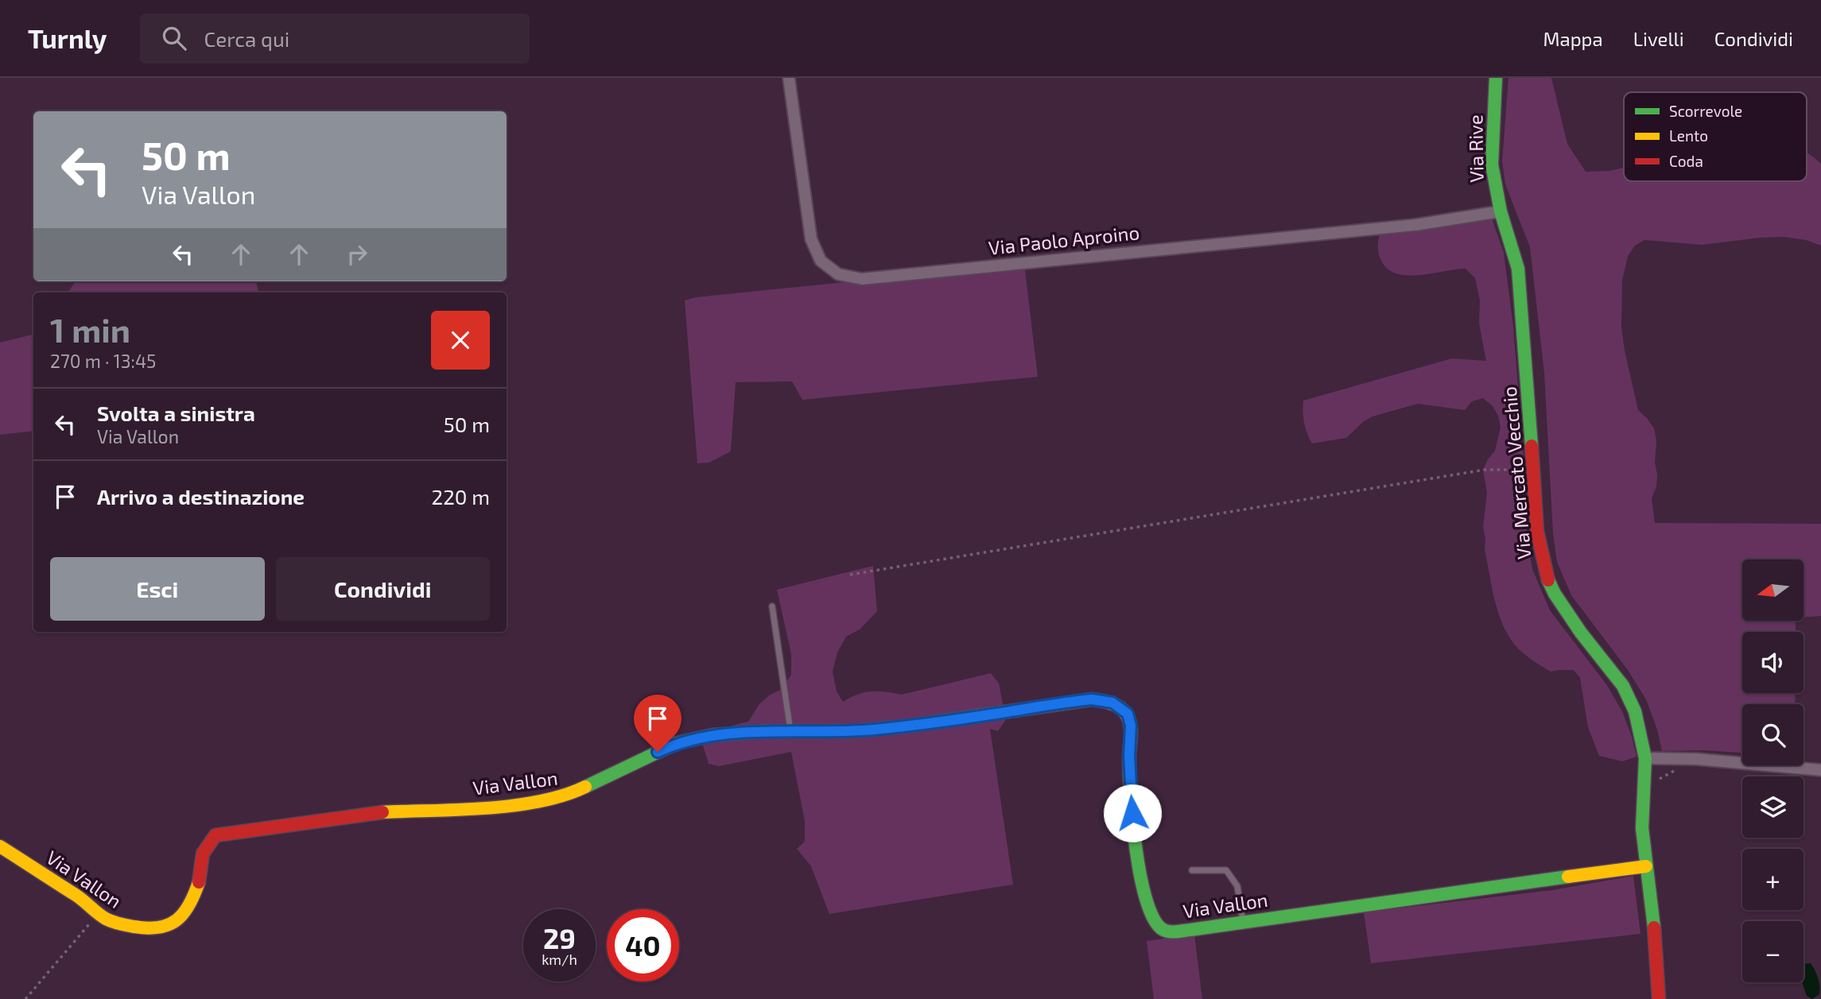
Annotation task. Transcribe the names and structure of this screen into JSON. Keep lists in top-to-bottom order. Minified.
{"streets":{"street":["Via Rive","Via Paolo Aproino","Via Mercato Vecchio","Via Vallon"]},"crossings":[["Via Rive","Via Paolo Aproino"],["Via Rive","Via Mercato Vecchio"],["Via Paolo Aproino","Via Mercato Vecchio"],["Via Mercato Vecchio","Via Vallon"]],"legend":["Scorrevole","Lento","Coda"],"north":"left","page":{"header":"Turnly","search":"Cerca qui","nav":["Mappa","Livelli","Condividi"],"turn":["50 m","Via Vallon"],"heading":["1 min","270 m · 13:45"],"list":[{"name":"Svolta a sinistra","note":"Via Vallon","value":"50 m"},{"name":"Arrivo a destinazione","value":"220 m"}],"buttons":["Esci","Condividi"],"map_buttons":["+","−"],"speed":"29 km/h","limit":"40"}}
